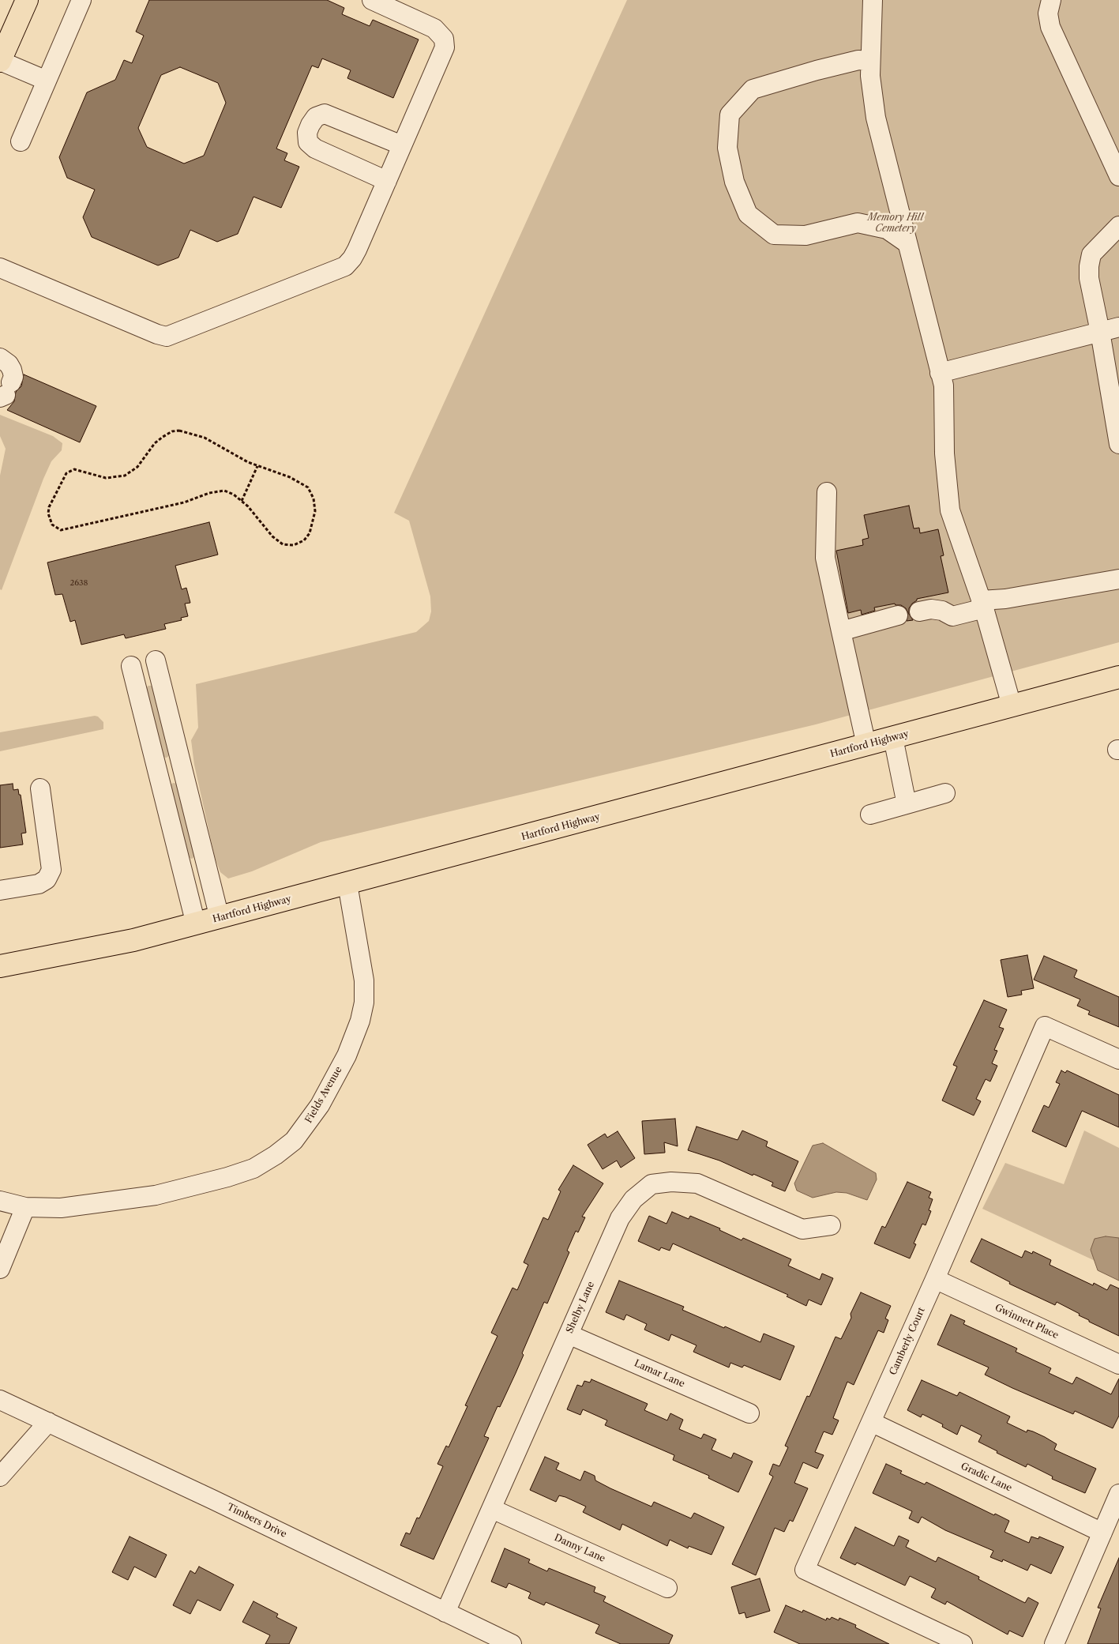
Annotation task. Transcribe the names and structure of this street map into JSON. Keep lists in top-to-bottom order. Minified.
{"streets":{"main road":["Hartford Highway"],"street":["Fields Avenue","Shelby Lane","Gwinnett Place","Camberly Court","Lamar Lane","Gradic Lane","Timbers Drive","Danny Lane"]},"crossings":[["Hartford Highway","Fields Avenue"],["Shelby Lane","Lamar Lane"],["Shelby Lane","Timbers Drive"],["Shelby Lane","Danny Lane"],["Gwinnett Place","Camberly Court"],["Camberly Court","Gradic Lane"]],"parks":["Memory Hill Cemetery"],"house_numbers":["2638"]}
